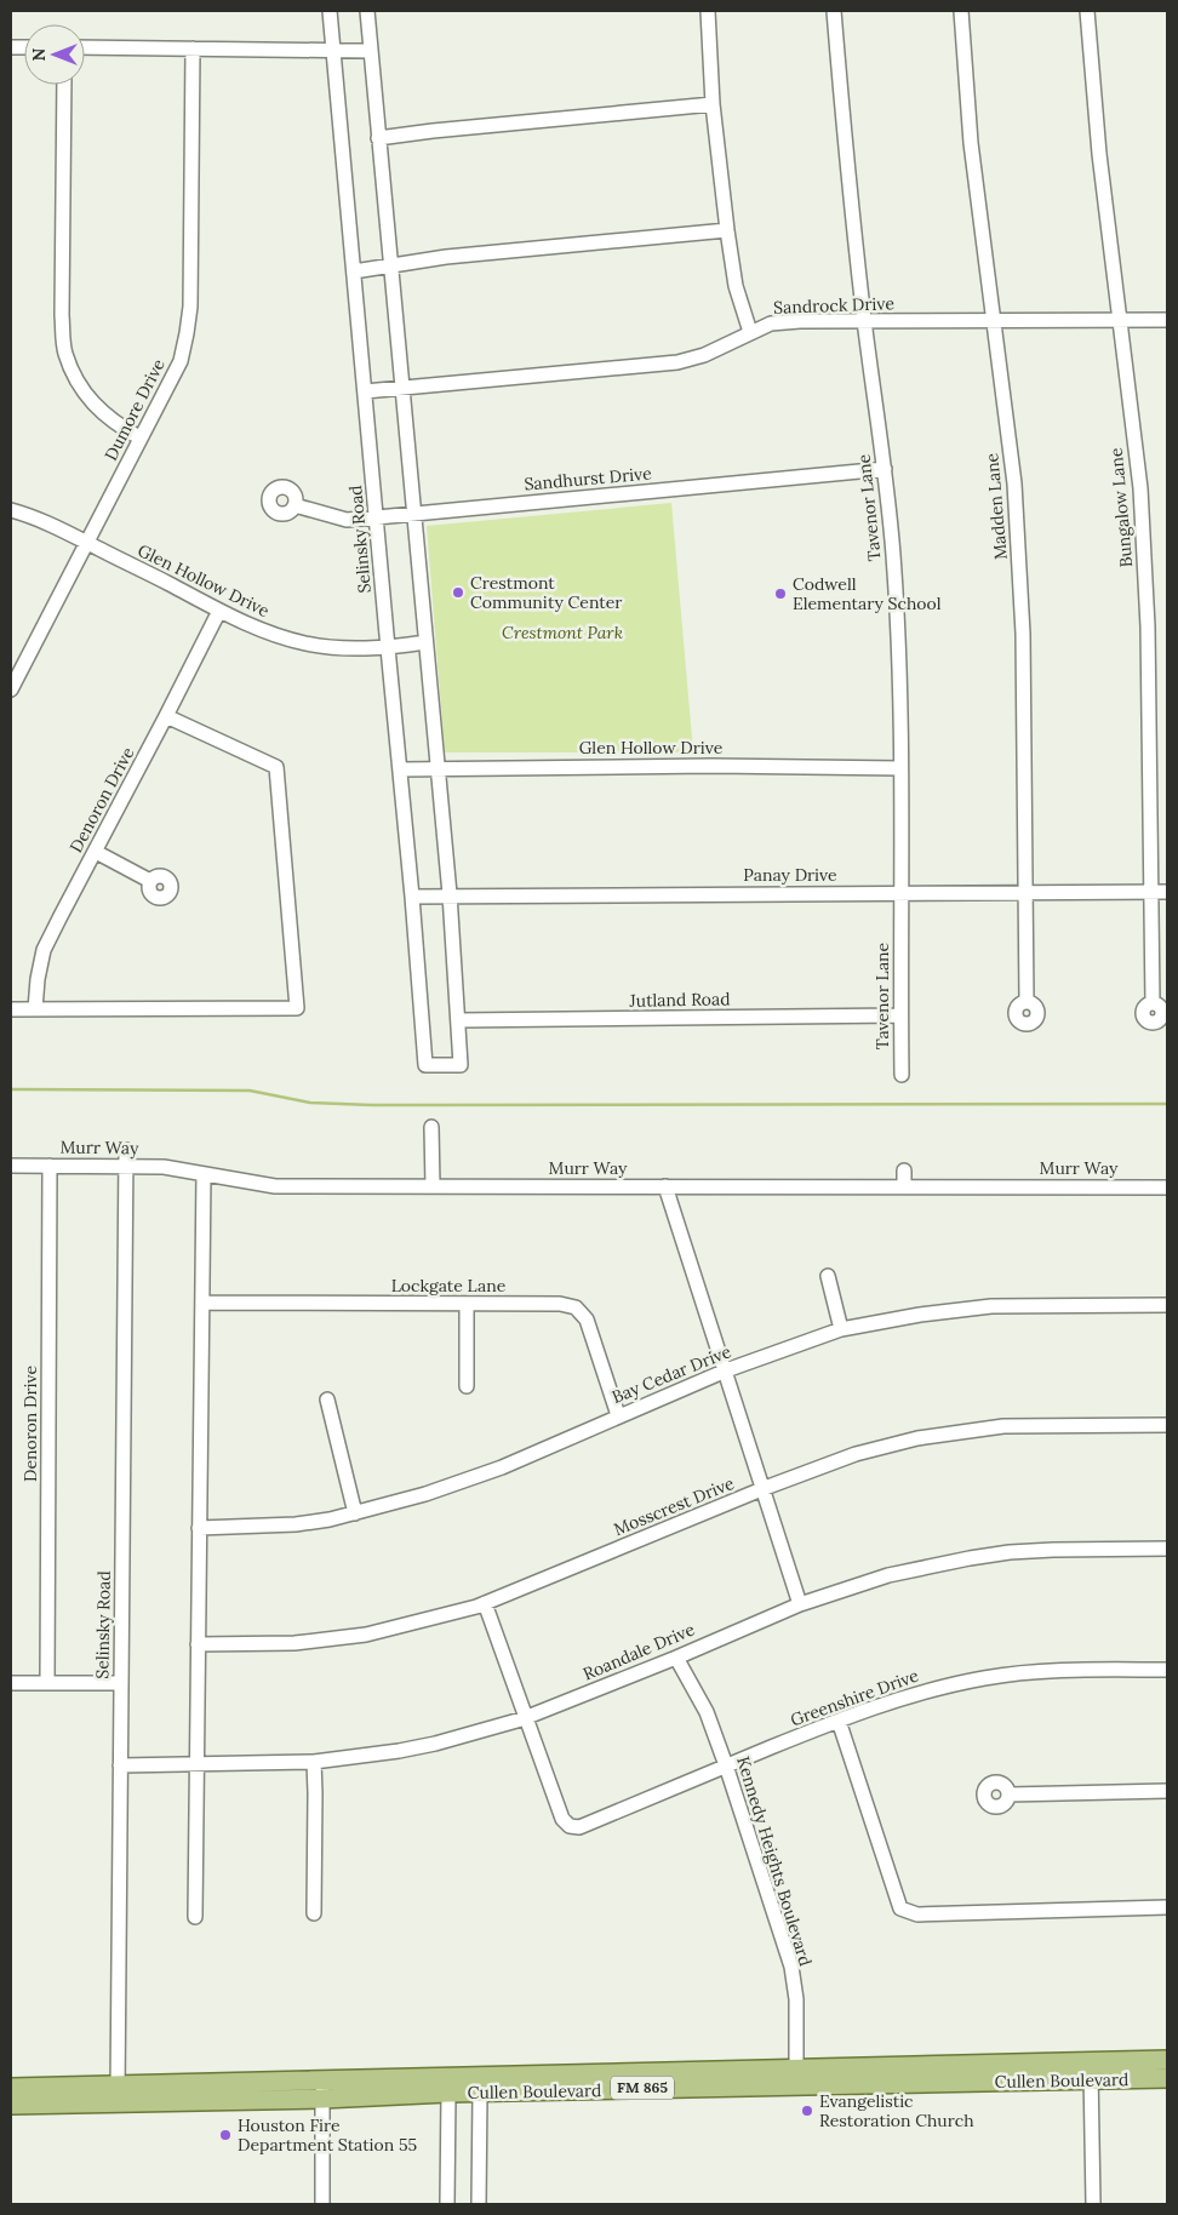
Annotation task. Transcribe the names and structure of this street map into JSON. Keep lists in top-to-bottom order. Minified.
{"streets":{"main road":["Cullen Boulevard","FM 865"],"street":["Sandrock Drive","Dumore Drive","Sandhurst Drive","Madden Lane","Tavenor Lane","Bungalow Lane","Selinsky Road","Glen Hollow Drive","Denoron Drive","Panay Drive","Jutland Road","Murr Way","Lockgate Lane","Bay Cedar Drive","Mosscrest Drive","Roandale Drive","Greenshire Drive","Kennedy Heights Boulevard"]},"crossings":[["Sandrock Drive","Madden Lane"],["Sandrock Drive","Tavenor Lane"],["Sandrock Drive","Bungalow Lane"],["Sandrock Drive","Selinsky Road"],["Dumore Drive","Glen Hollow Drive"],["Sandhurst Drive","Tavenor Lane"],["Sandhurst Drive","Selinsky Road"],["Madden Lane","Panay Drive"],["Tavenor Lane","Glen Hollow Drive"],["Tavenor Lane","Panay Drive"],["Tavenor Lane","Jutland Road"],["Bungalow Lane","Panay Drive"],["Selinsky Road","Glen Hollow Drive"],["Selinsky Road","Panay Drive"],["Selinsky Road","Jutland Road"],["Selinsky Road","Murr Way"],["Selinsky Road","Roandale Drive"],["Selinsky Road","Cullen Boulevard"],["Glen Hollow Drive","Denoron Drive"],["Denoron Drive","Murr Way"],["Lockgate Lane","Bay Cedar Drive"],["Roandale Drive","Greenshire Drive"],["Roandale Drive","Kennedy Heights Boulevard"],["Greenshire Drive","Kennedy Heights Boulevard"],["Kennedy Heights Boulevard","Cullen Boulevard"]],"parks":["Crestmont Park"],"places":["Crestmont Community Center","Codwell Elementary School","Evangelistic Restoration Church","Houston Fire Department Station 55"],"north":"left"}
